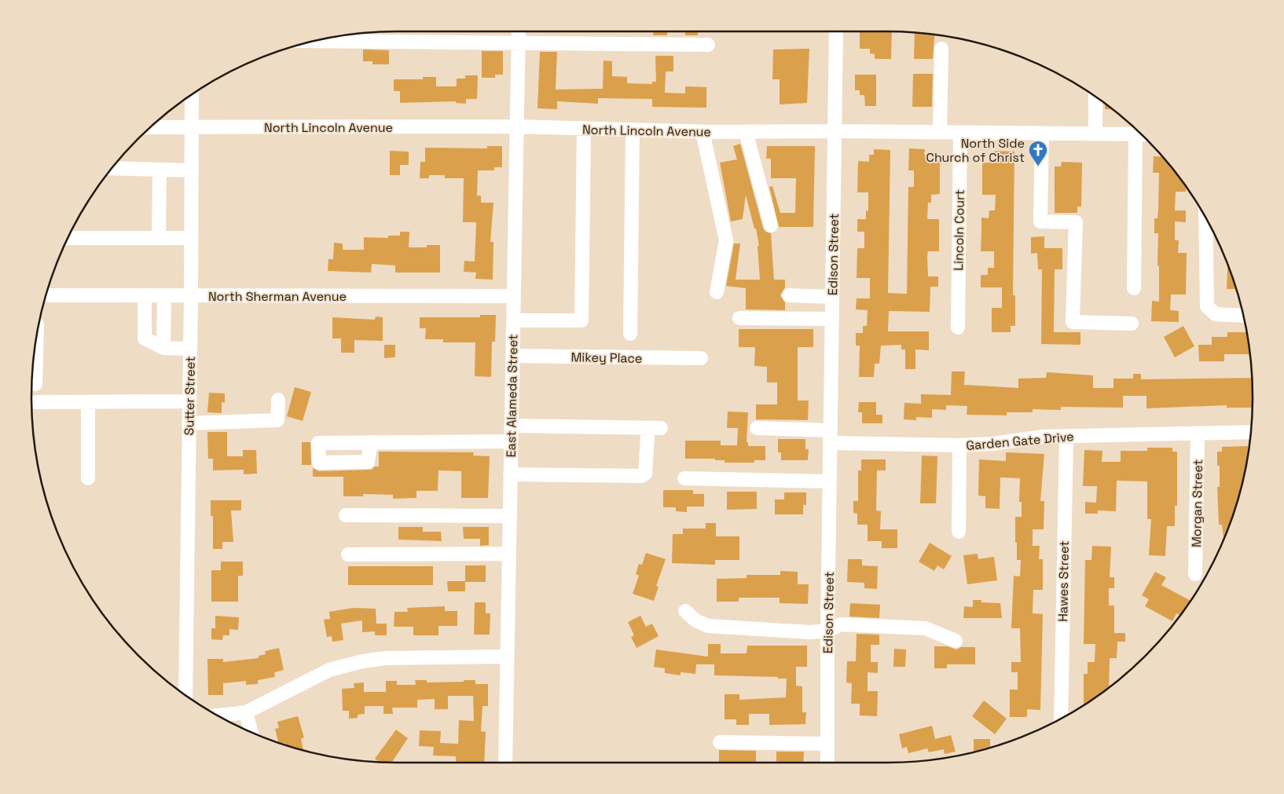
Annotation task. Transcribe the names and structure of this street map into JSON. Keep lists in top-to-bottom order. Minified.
{"streets":{"street":["North Lincoln Avenue","Lincoln Court","Edison Street","North Sherman Avenue","Mikey Place","Sutter Street","East Alameda Street","Garden Gate Drive","Morgan Street","Hawes Street"]},"crossings":[["North Lincoln Avenue","Lincoln Court"],["North Lincoln Avenue","Edison Street"],["North Lincoln Avenue","Sutter Street"],["North Lincoln Avenue","East Alameda Street"],["Edison Street","Garden Gate Drive"],["North Sherman Avenue","Sutter Street"],["North Sherman Avenue","East Alameda Street"],["Mikey Place","East Alameda Street"],["Garden Gate Drive","Morgan Street"],["Garden Gate Drive","Hawes Street"]],"places":{"church":["North Side Church of Christ"]}}
